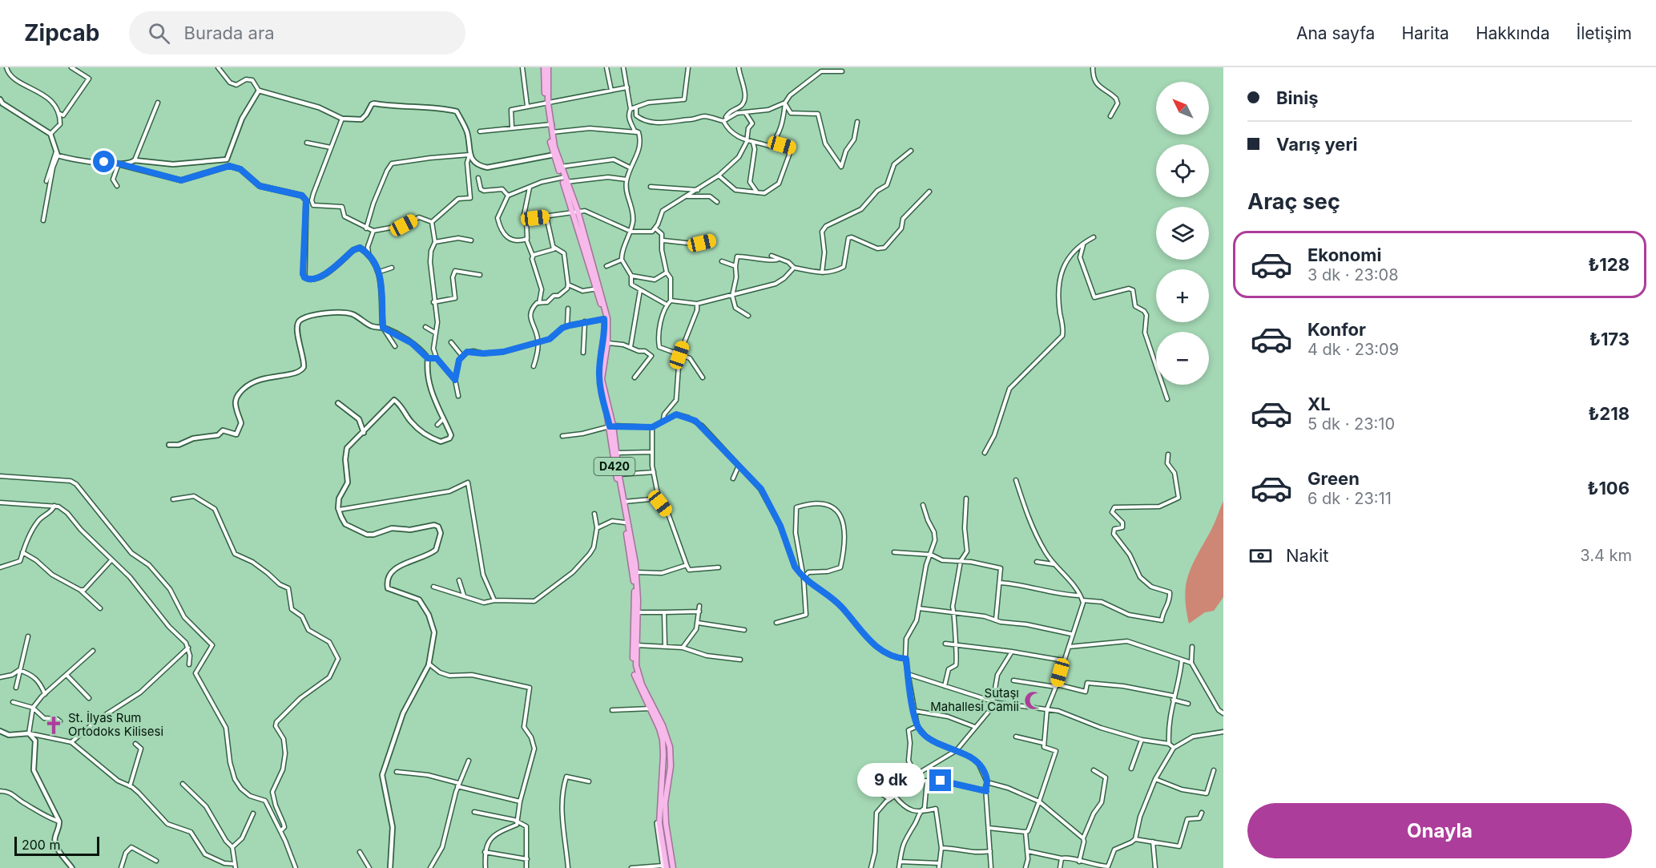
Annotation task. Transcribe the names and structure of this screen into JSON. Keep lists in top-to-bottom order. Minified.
{"streets":{"highway":["D420"]},"places":{"mosque":["Sutaşı Mahallesi Camii"],"church":["St. İlyas Rum Ortodoks Kilisesi"]},"scale_bar":"200 m","north":"top left","page":{"header":"Zipcab","search":"Burada ara","nav":["Ana sayfa","Harita","Hakkında","İletişim"],"banner":["Biniş","Varış yeri"],"map_buttons":["+","−"],"heading":"Araç seç","list":[{"name":"Ekonomi","note":"3 dk · 23:08","value":"₺128"},{"name":"Konfor","note":"4 dk · 23:09","value":"₺173"},{"name":"XL","note":"5 dk · 23:10","value":"₺218"},{"name":"Green","note":"6 dk · 23:11","value":"₺106"}],"pay":["Nakit","3.4 km"],"bubble":"9 dk","buttons":"Onayla","scale":"200 m"}}
